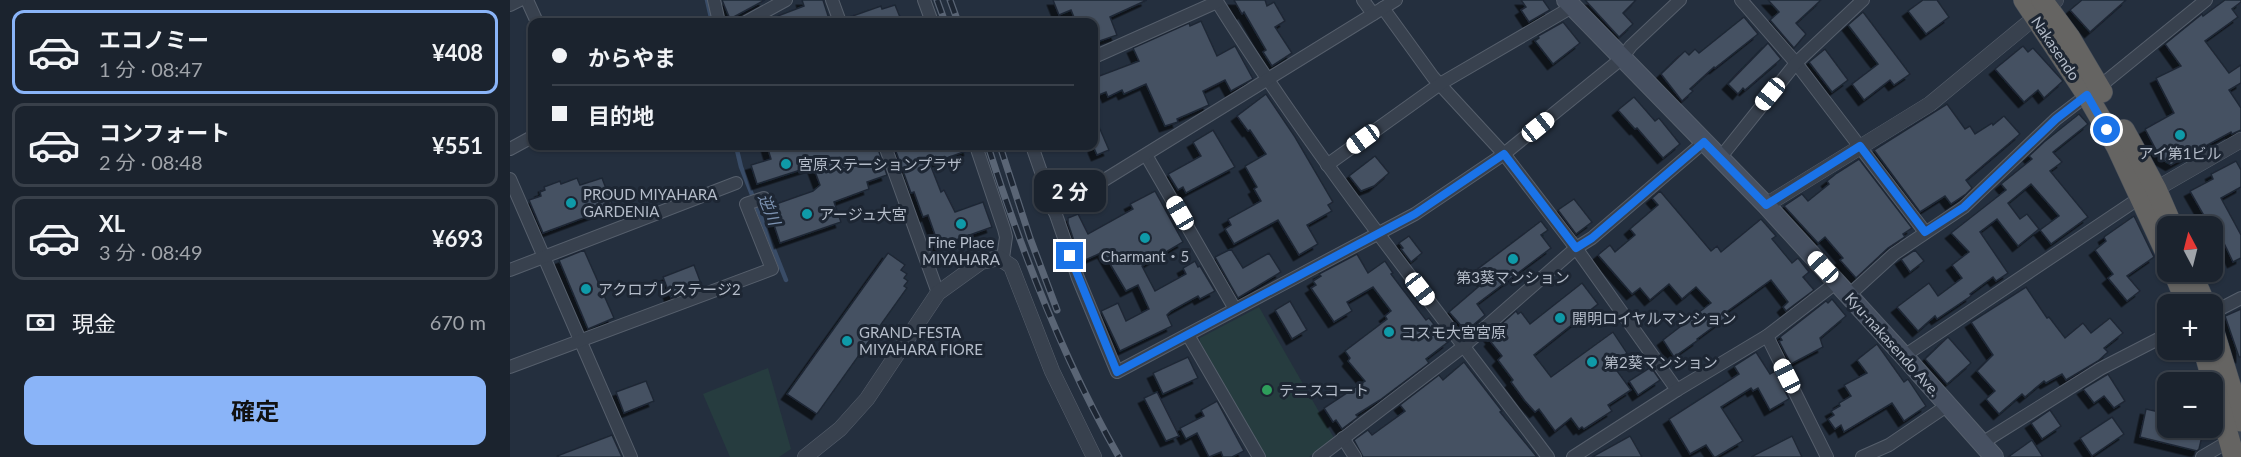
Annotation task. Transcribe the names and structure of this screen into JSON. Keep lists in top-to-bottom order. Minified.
{"streets":{"highway":["Nakasendo"],"main road":["Kyu-nakasendo Ave."]},"water":["逆川"],"places":["アイ第1ビル","宮原ステーションプラザ","PROUD MIYAHARA GARDENIA","アージュ大宮","Fine Place MIYAHARA","Charmant・5","第3葵マンション","アクロプレステージ2","開明ロイヤルマンション","コスモ大宮宮原","GRAND-FESTA MIYAHARA FIORE","第2葵マンション","テニスコート"],"north":"top","page":{"list":[{"name":"エコノミー","note":"1 分 · 08:47","value":"¥408"},{"name":"コンフォート","note":"2 分 · 08:48","value":"¥551"},{"name":"XL","note":"3 分 · 08:49","value":"¥693"}],"banner":["からやま","目的地"],"bubble":"2 分","map_buttons":["+","−"],"pay":["現金","670 m"],"buttons":"確定"}}
